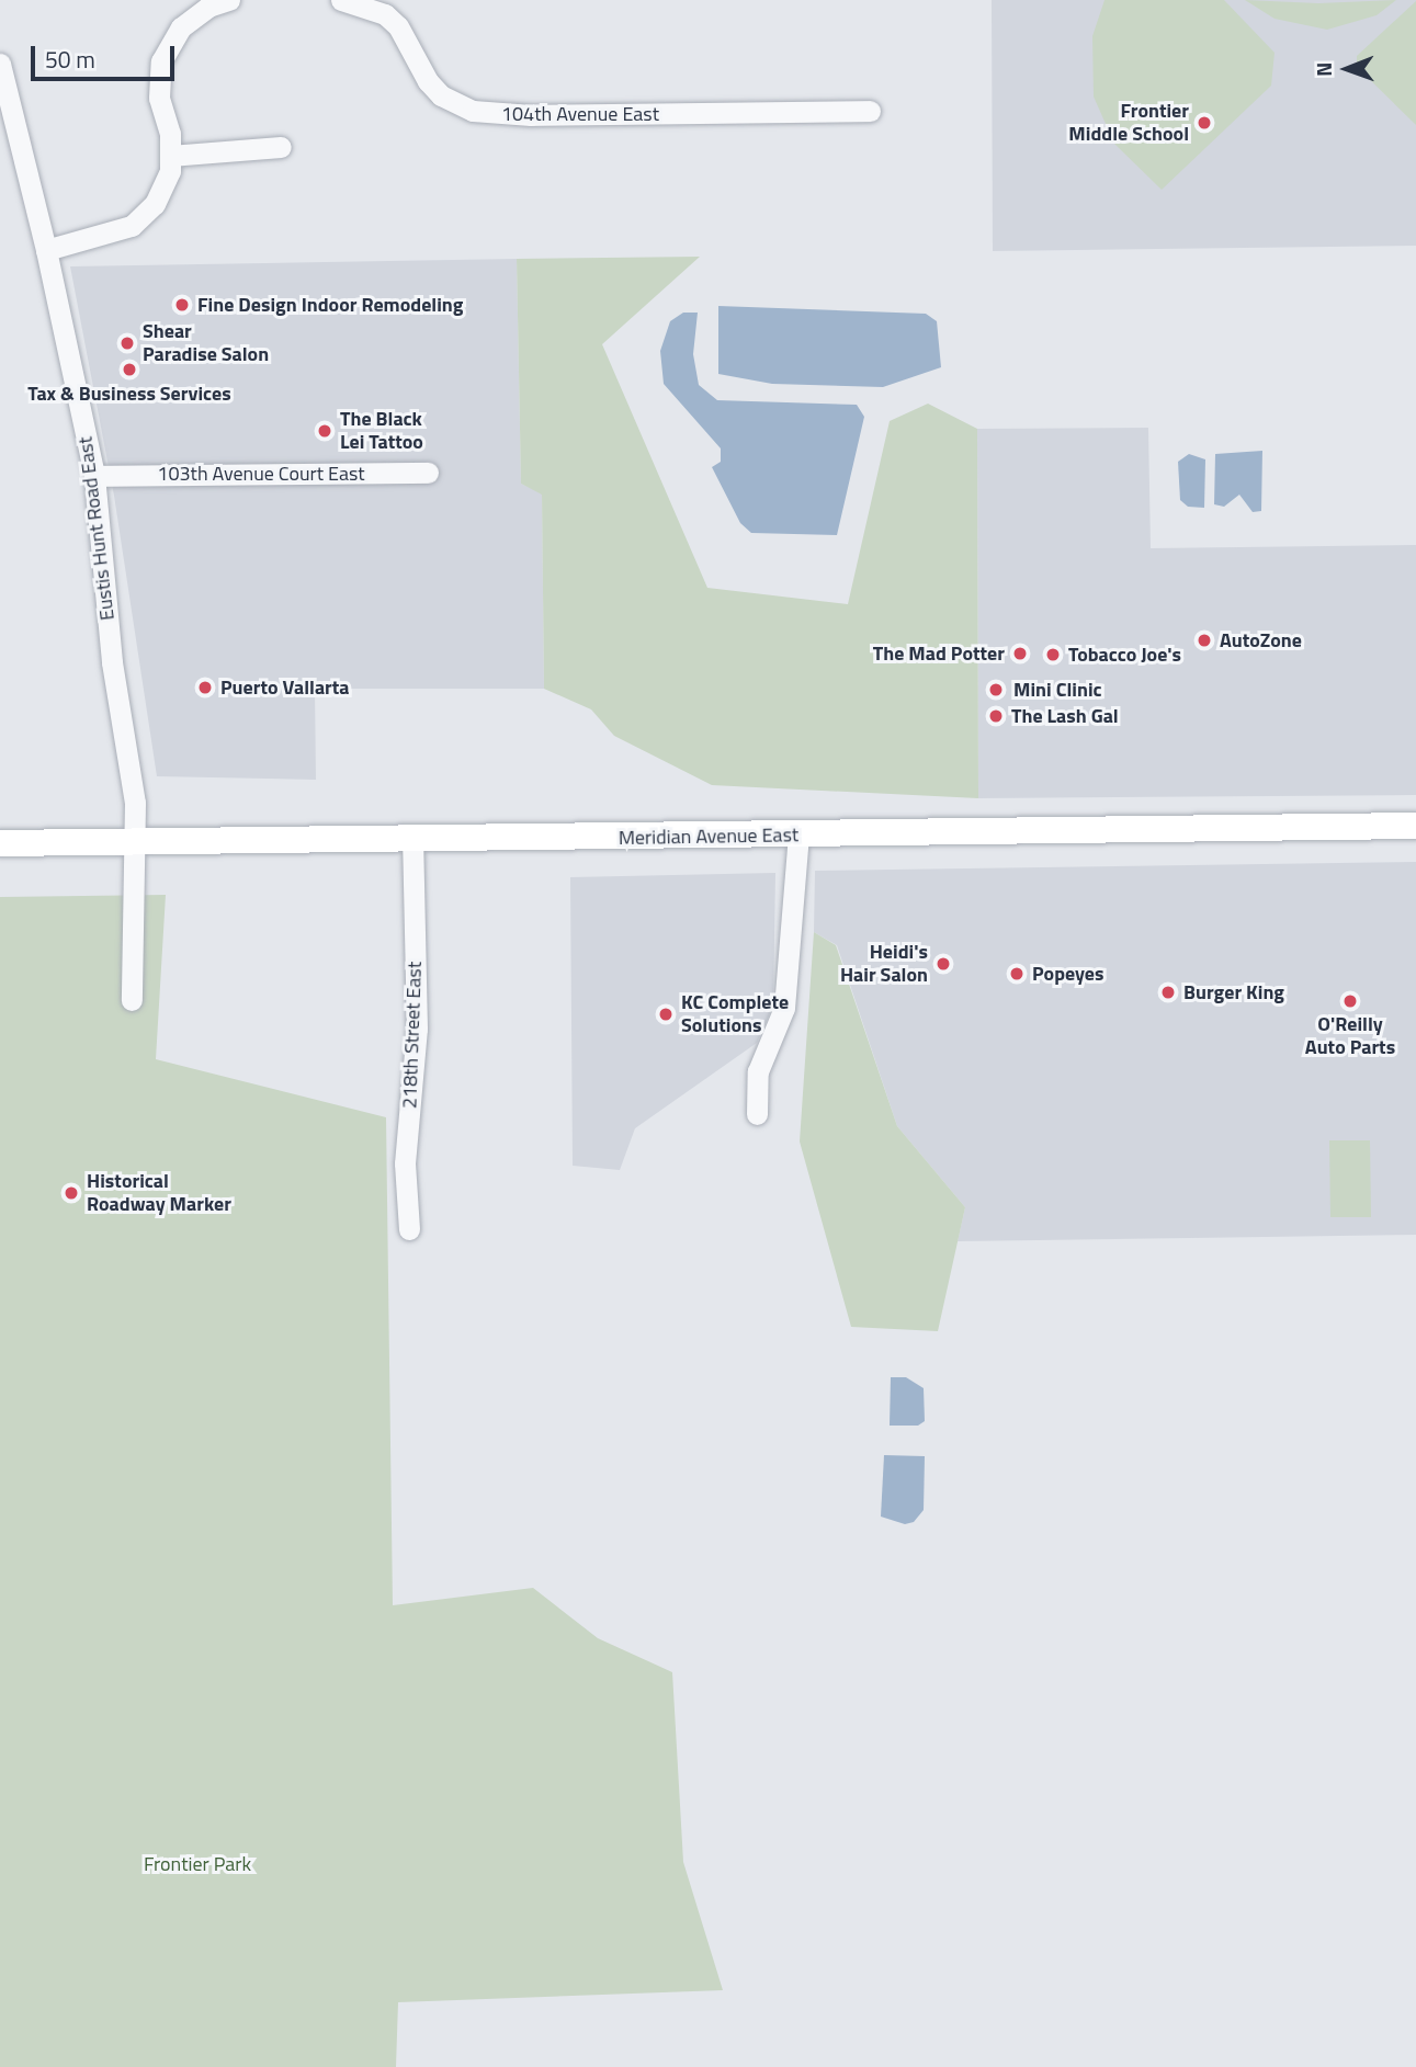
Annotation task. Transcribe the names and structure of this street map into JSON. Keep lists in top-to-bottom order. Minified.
{"streets":{"main road":["Meridian Avenue East"],"street":["104th Avenue East","103th Avenue Court East","Eustis Hunt Road East","218th Street East"]},"crossings":[["103th Avenue Court East","Eustis Hunt Road East"],["Eustis Hunt Road East","Meridian Avenue East"],["Meridian Avenue East","218th Street East"]],"parks":["Frontier Park"],"places":["Frontier Middle School","Fine Design Indoor Remodeling","Shear Paradise Salon","Tax & Business Services","The Black Lei Tattoo","AutoZone","The Mad Potter","Tobacco Joe's","Puerto Vallarta","Mini Clinic","The Lash Gal","Heidi's Hair Salon","Popeyes","Burger King","O'Reilly Auto Parts","KC Complete Solutions","Historical Roadway Marker"],"scale_bar":"50 m","north":"left"}
